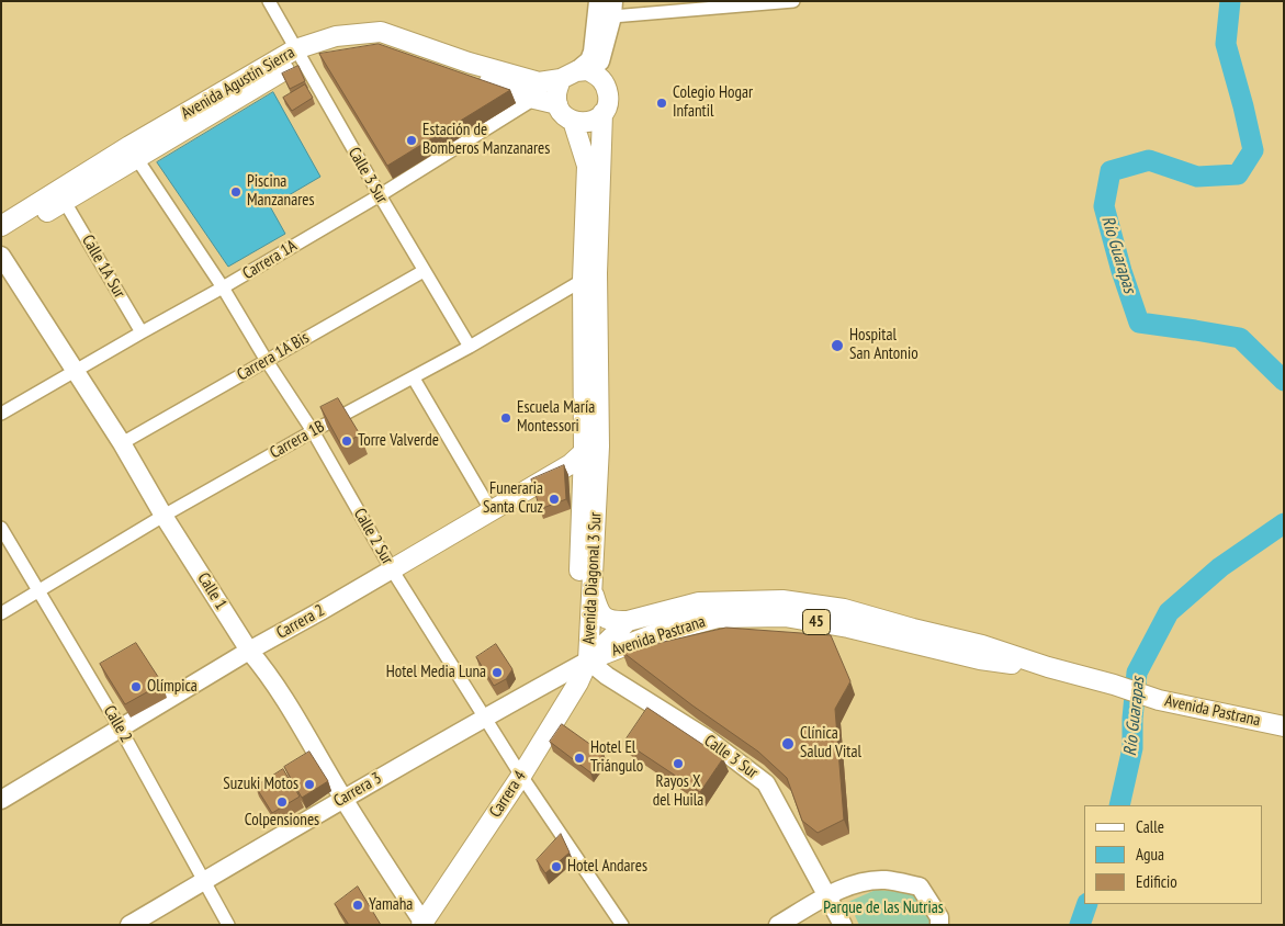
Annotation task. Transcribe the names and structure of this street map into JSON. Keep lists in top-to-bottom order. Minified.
{"streets":{"main road":["Avenida Agustín Sierra","Calle 3 Sur","Avenida Diagonal 3 Sur","Calle 1","Carrera 2","45","Avenida Pastrana","Carrera 3","Carrera 4"],"street":["Carrera 1A","Calle 1A Sur","Carrera 1A Bis","Carrera 1B","Calle 2 Sur","Calle 2"]},"crossings":[["Avenida Agustín Sierra","Calle 3 Sur"],["Avenida Agustín Sierra","Carrera 1A"],["Avenida Agustín Sierra","Calle 1A Sur"],["Avenida Agustín Sierra","Calle 2 Sur"],["Avenida Agustín Sierra","Avenida Diagonal 3 Sur"],["Calle 3 Sur","Carrera 1A"],["Calle 3 Sur","Carrera 1A Bis"],["Calle 3 Sur","Carrera 1B"],["Calle 3 Sur","Avenida Diagonal 3 Sur"],["Calle 3 Sur","Avenida Pastrana"],["Calle 3 Sur","Carrera 3"],["Calle 3 Sur","Carrera 4"],["Carrera 1A","Calle 1A Sur"],["Carrera 1A","Calle 2 Sur"],["Carrera 1A","Calle 1"],["Carrera 1A Bis","Calle 2 Sur"],["Carrera 1A Bis","Calle 1"],["Carrera 1B","Calle 2 Sur"],["Carrera 1B","Avenida Diagonal 3 Sur"],["Carrera 1B","Calle 1"],["Carrera 1B","Calle 2"],["Calle 2 Sur","Carrera 2"],["Calle 2 Sur","Carrera 3"],["Calle 2 Sur","Carrera 4"],["Avenida Diagonal 3 Sur","Carrera 2"],["Avenida Diagonal 3 Sur","Avenida Pastrana"],["Avenida Diagonal 3 Sur","Carrera 3"],["Avenida Diagonal 3 Sur","Carrera 4"],["Calle 1","Carrera 2"],["Calle 1","Carrera 3"],["Calle 1","Carrera 4"],["Carrera 2","Calle 2"],["Avenida Pastrana","Carrera 3"],["Avenida Pastrana","Carrera 4"],["Calle 2","Carrera 3"],["Carrera 3","Carrera 4"]],"water":["Río Guarapas"],"parks":["Parque de las Nutrias"],"places":["Colegio Hogar Infantil","Estación de Bomberos Manzanares","Piscina Manzanares","Hospital San Antonio","Escuela María Montessori","Torre Valverde","Funeraria Santa Cruz","Hotel Media Luna","Olímpica","Clínica Salud Vital","Hotel El Triángulo","Rayos X del Huila","Suzuki Motos","Colpensiones","Hotel Andares","Yamaha"],"legend":["Calle","Agua","Edificio"]}
